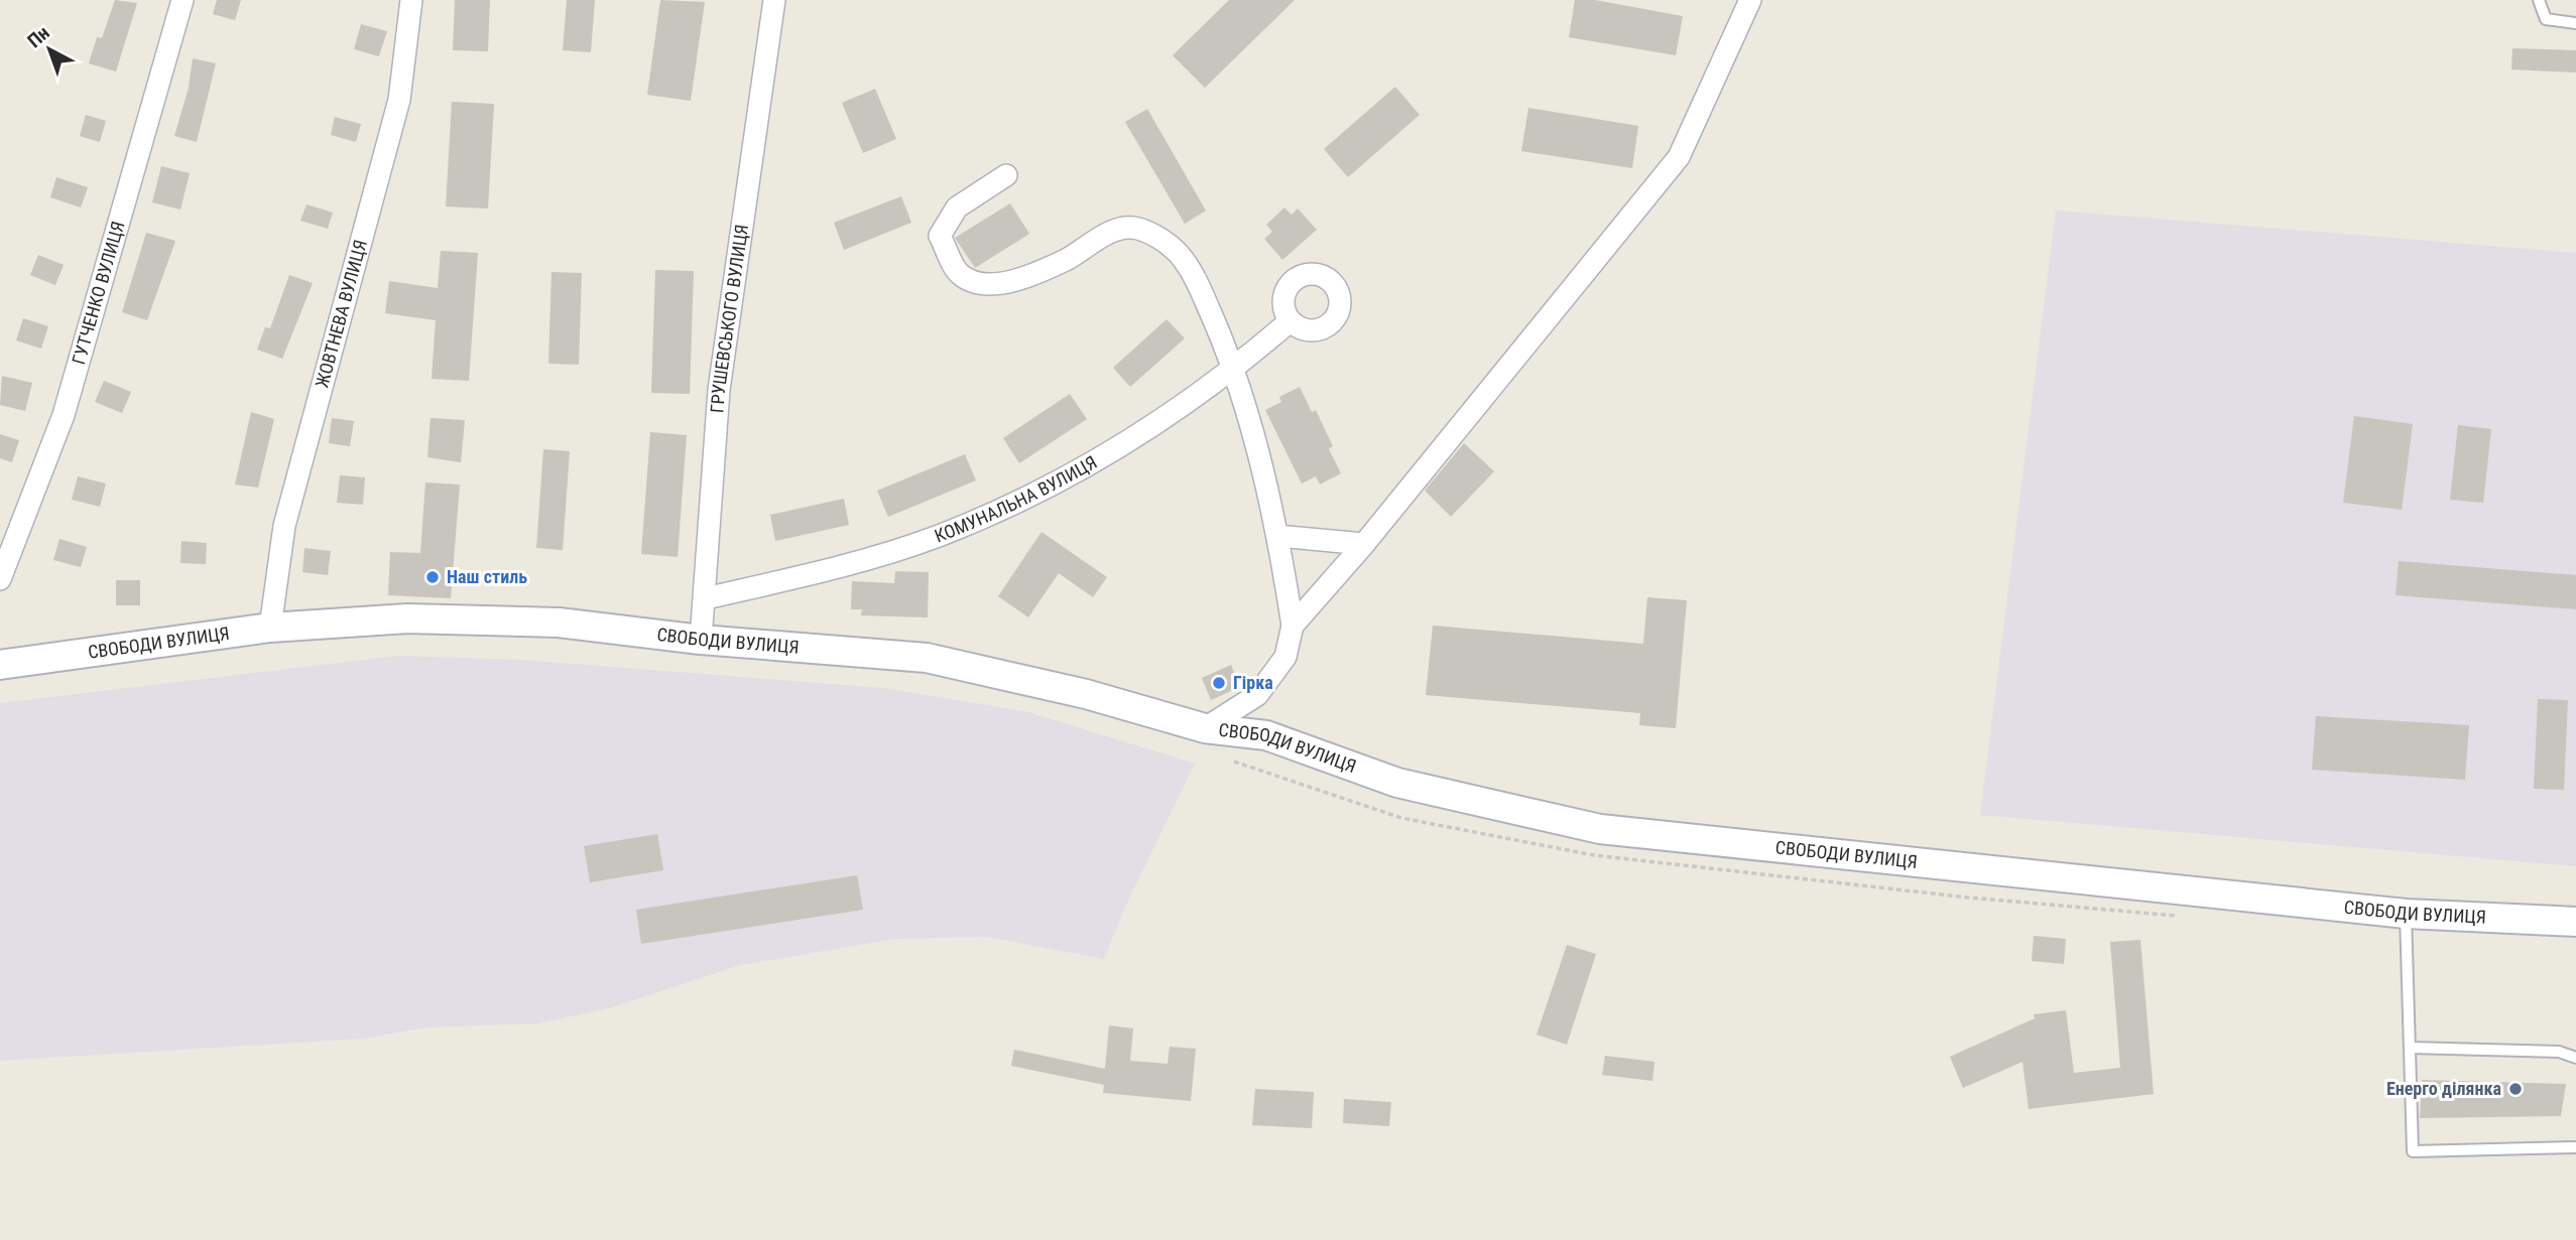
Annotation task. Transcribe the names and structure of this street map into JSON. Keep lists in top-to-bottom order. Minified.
{"streets":{"main road":["СВОБОДИ ВУЛИЦЯ"],"street":["ГУТЧЕНКО ВУЛИЦЯ","ЖОВТНЕВА ВУЛИЦЯ","ГРУШЕВСЬКОГО ВУЛИЦЯ","КОМУНАЛЬНА ВУЛИЦЯ"]},"crossings":[["ЖОВТНЕВА ВУЛИЦЯ","СВОБОДИ ВУЛИЦЯ"],["ГРУШЕВСЬКОГО ВУЛИЦЯ","КОМУНАЛЬНА ВУЛИЦЯ"],["ГРУШЕВСЬКОГО ВУЛИЦЯ","СВОБОДИ ВУЛИЦЯ"]],"places":["Наш стиль","Гірка","Енерго ділянка"],"north":"top left"}
